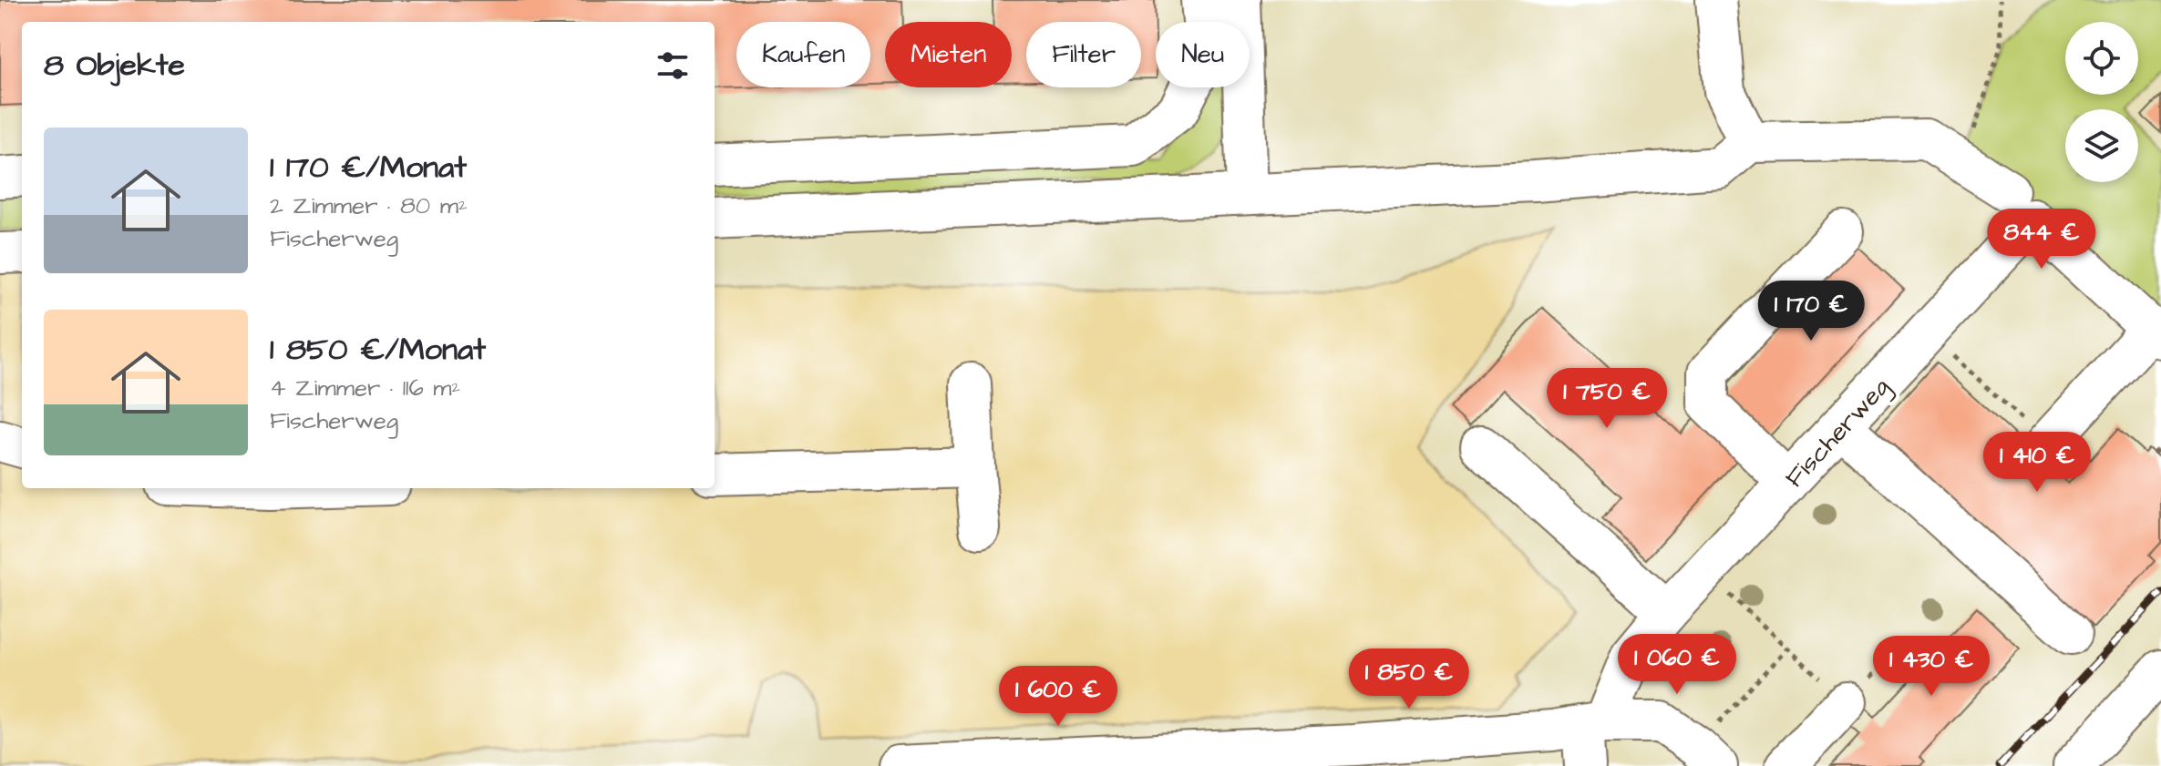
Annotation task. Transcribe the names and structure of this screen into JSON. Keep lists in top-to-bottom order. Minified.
{"streets":{"street":["Fischerweg"]},"page":{"chip":["Kaufen","Mieten","Filter","Neu"],"heading":"8 Objekte","list":[{"name":"1 170 €/Monat","note":"2 Zimmer · 80 m² · Fischerweg"},{"name":"1 850 €/Monat","note":"4 Zimmer · 116 m² · Fischerweg"}],"price":["844 €","1 170 €","1 750 €","1 410 €","1 060 €","1 430 €","1 850 €","1 600 €"]}}
